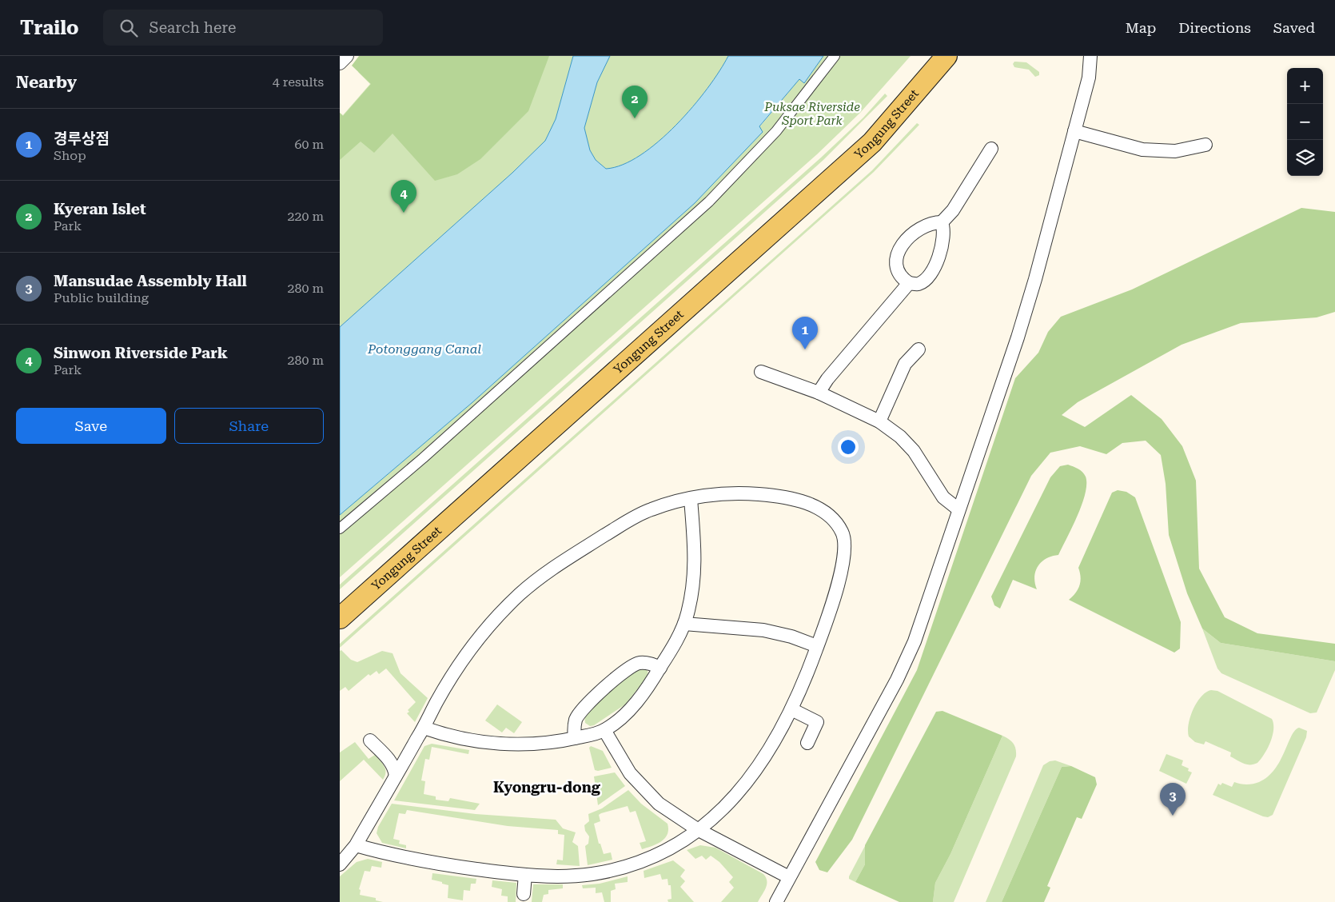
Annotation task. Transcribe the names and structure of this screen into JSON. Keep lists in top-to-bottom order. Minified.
{"streets":{"main road":["Yongung Street"]},"districts":["Kyongru-dong"],"water":["Potonggang Canal"],"parks":["Puksae Riverside Sport Park"],"page":{"header":"Trailo","search":"Search here","nav":["Map","Directions","Saved"],"heading":["Nearby","4 results"],"map_buttons":["+","−"],"pins":["2","4","1","3"],"list":[{"mark":"1","name":"경루상점","note":"Shop","value":"60 m"},{"mark":"2","name":"Kyeran Islet","note":"Park","value":"220 m"},{"mark":"3","name":"Mansudae Assembly Hall","note":"Public building","value":"280 m"},{"mark":"4","name":"Sinwon Riverside Park","note":"Park","value":"280 m"}],"buttons":["Save","Share"]}}
